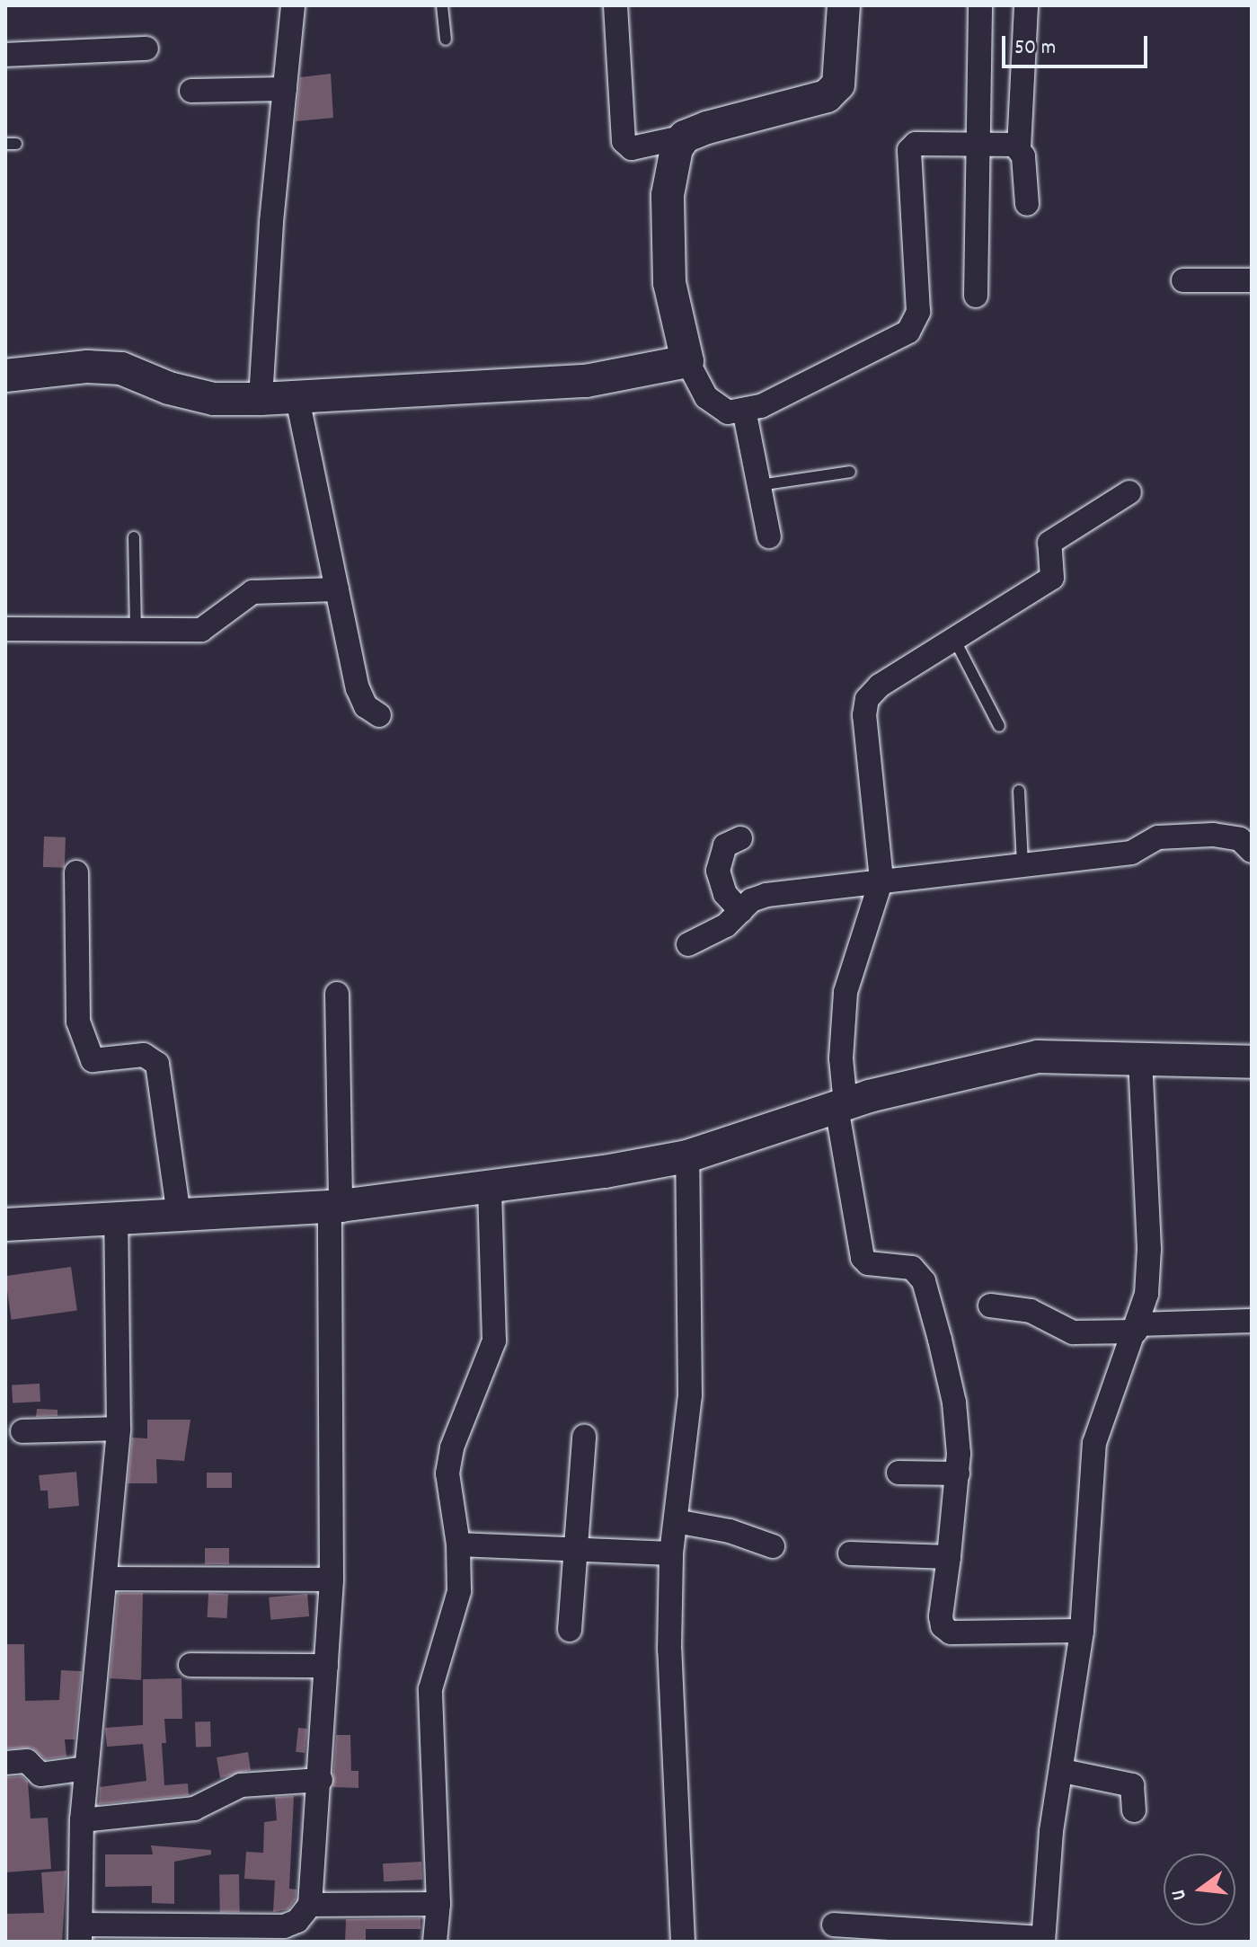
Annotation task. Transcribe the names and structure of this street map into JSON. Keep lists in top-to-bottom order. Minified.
{"scale_bar":"50 m","north":"left"}
